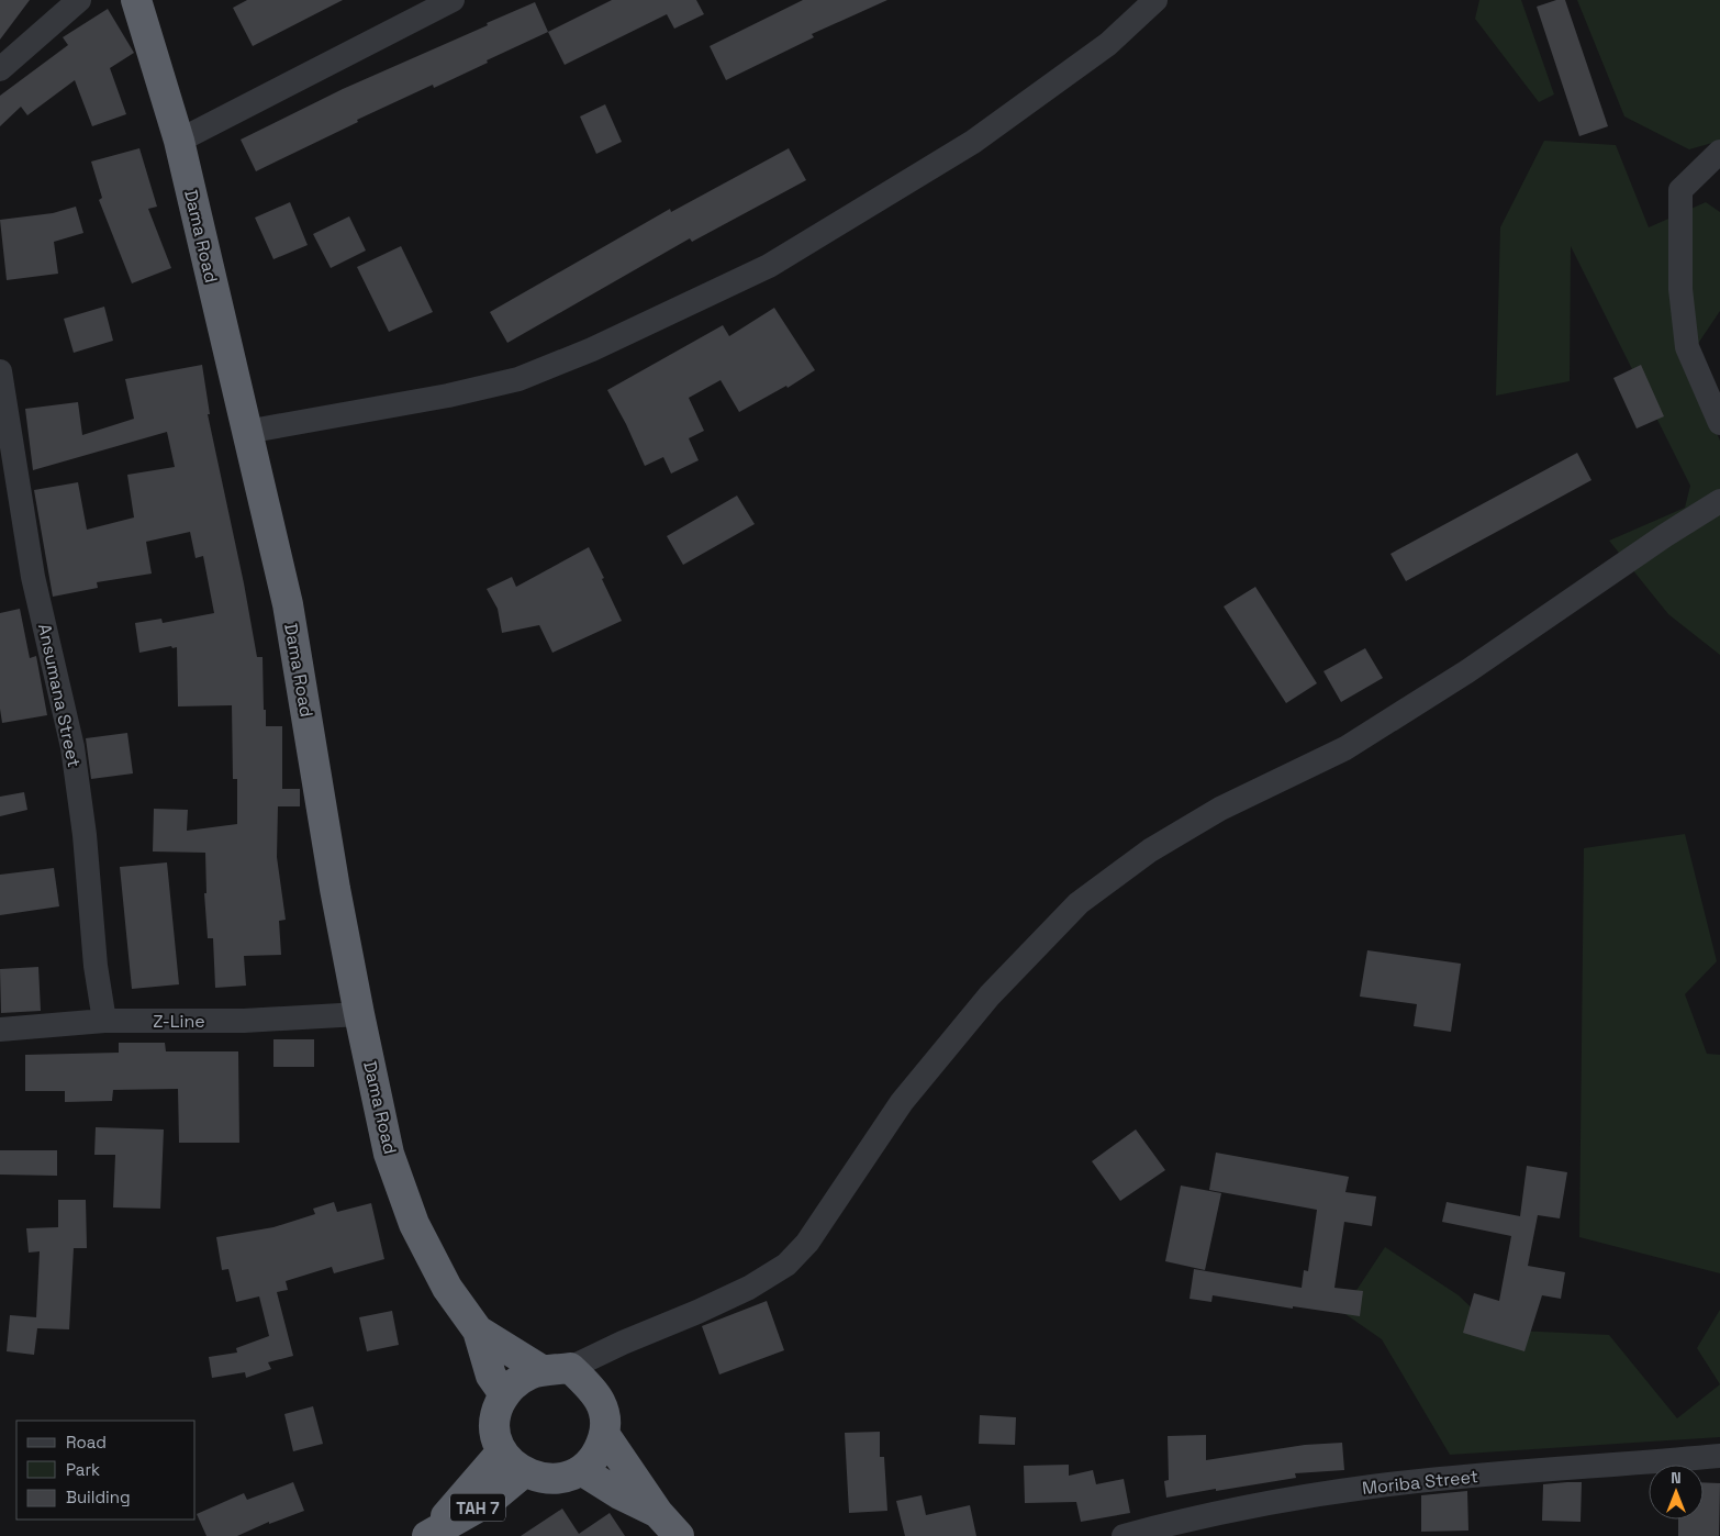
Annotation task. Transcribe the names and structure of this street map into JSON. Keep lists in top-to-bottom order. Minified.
{"streets":{"highway":["Dama Road","TAH 7"],"street":["Ansumana Street","Z-Line","Moriba Street"]},"crossings":[["Dama Road","Z-Line"],["Ansumana Street","Z-Line"]],"legend":["Road","Park","Building"],"north":"top"}
